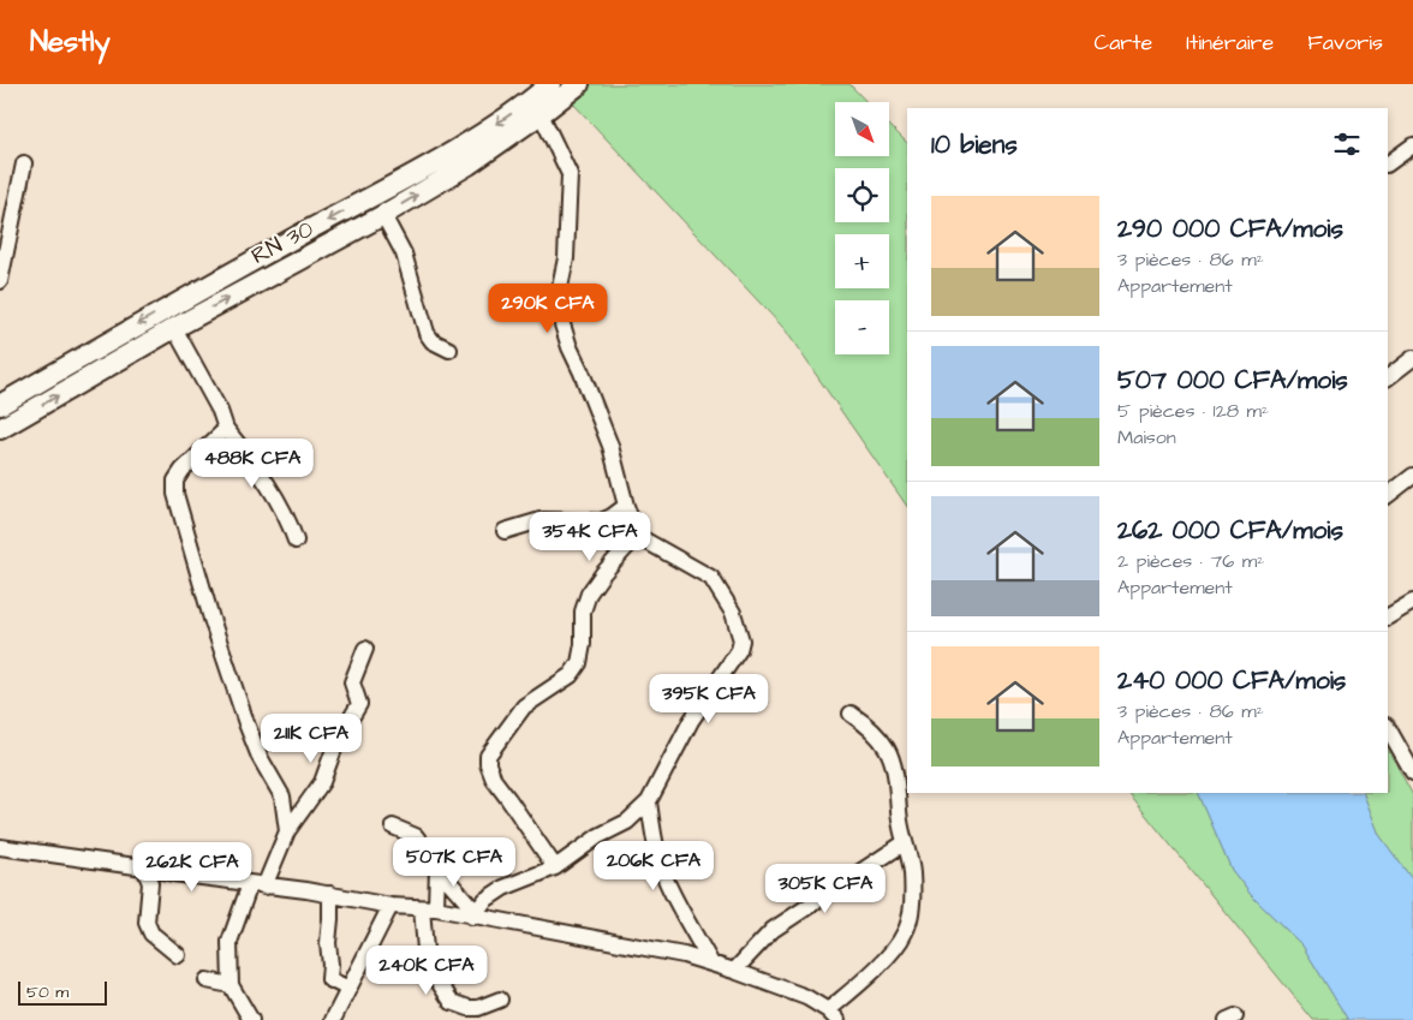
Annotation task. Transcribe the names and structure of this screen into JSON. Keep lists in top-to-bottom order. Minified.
{"streets":{"main road":["RN 30"]},"scale_bar":"50 m","north":"bottom right","page":{"header":"Nestly","nav":["Carte","Itinéraire","Favoris"],"map_buttons":["+","−"],"heading":"10 biens","list":[{"name":"290 000 CFA/mois","note":"3 pièces · 86 m² · Appartement"},{"name":"507 000 CFA/mois","note":"5 pièces · 128 m² · Maison"},{"name":"262 000 CFA/mois","note":"2 pièces · 76 m² · Appartement"},{"name":"240 000 CFA/mois","note":"3 pièces · 86 m² · Appartement"}],"price":["290K CFA","488K CFA","354K CFA","395K CFA","211K CFA","507K CFA","206K CFA","262K CFA","305K CFA","240K CFA"],"scale":"50 m"}}
